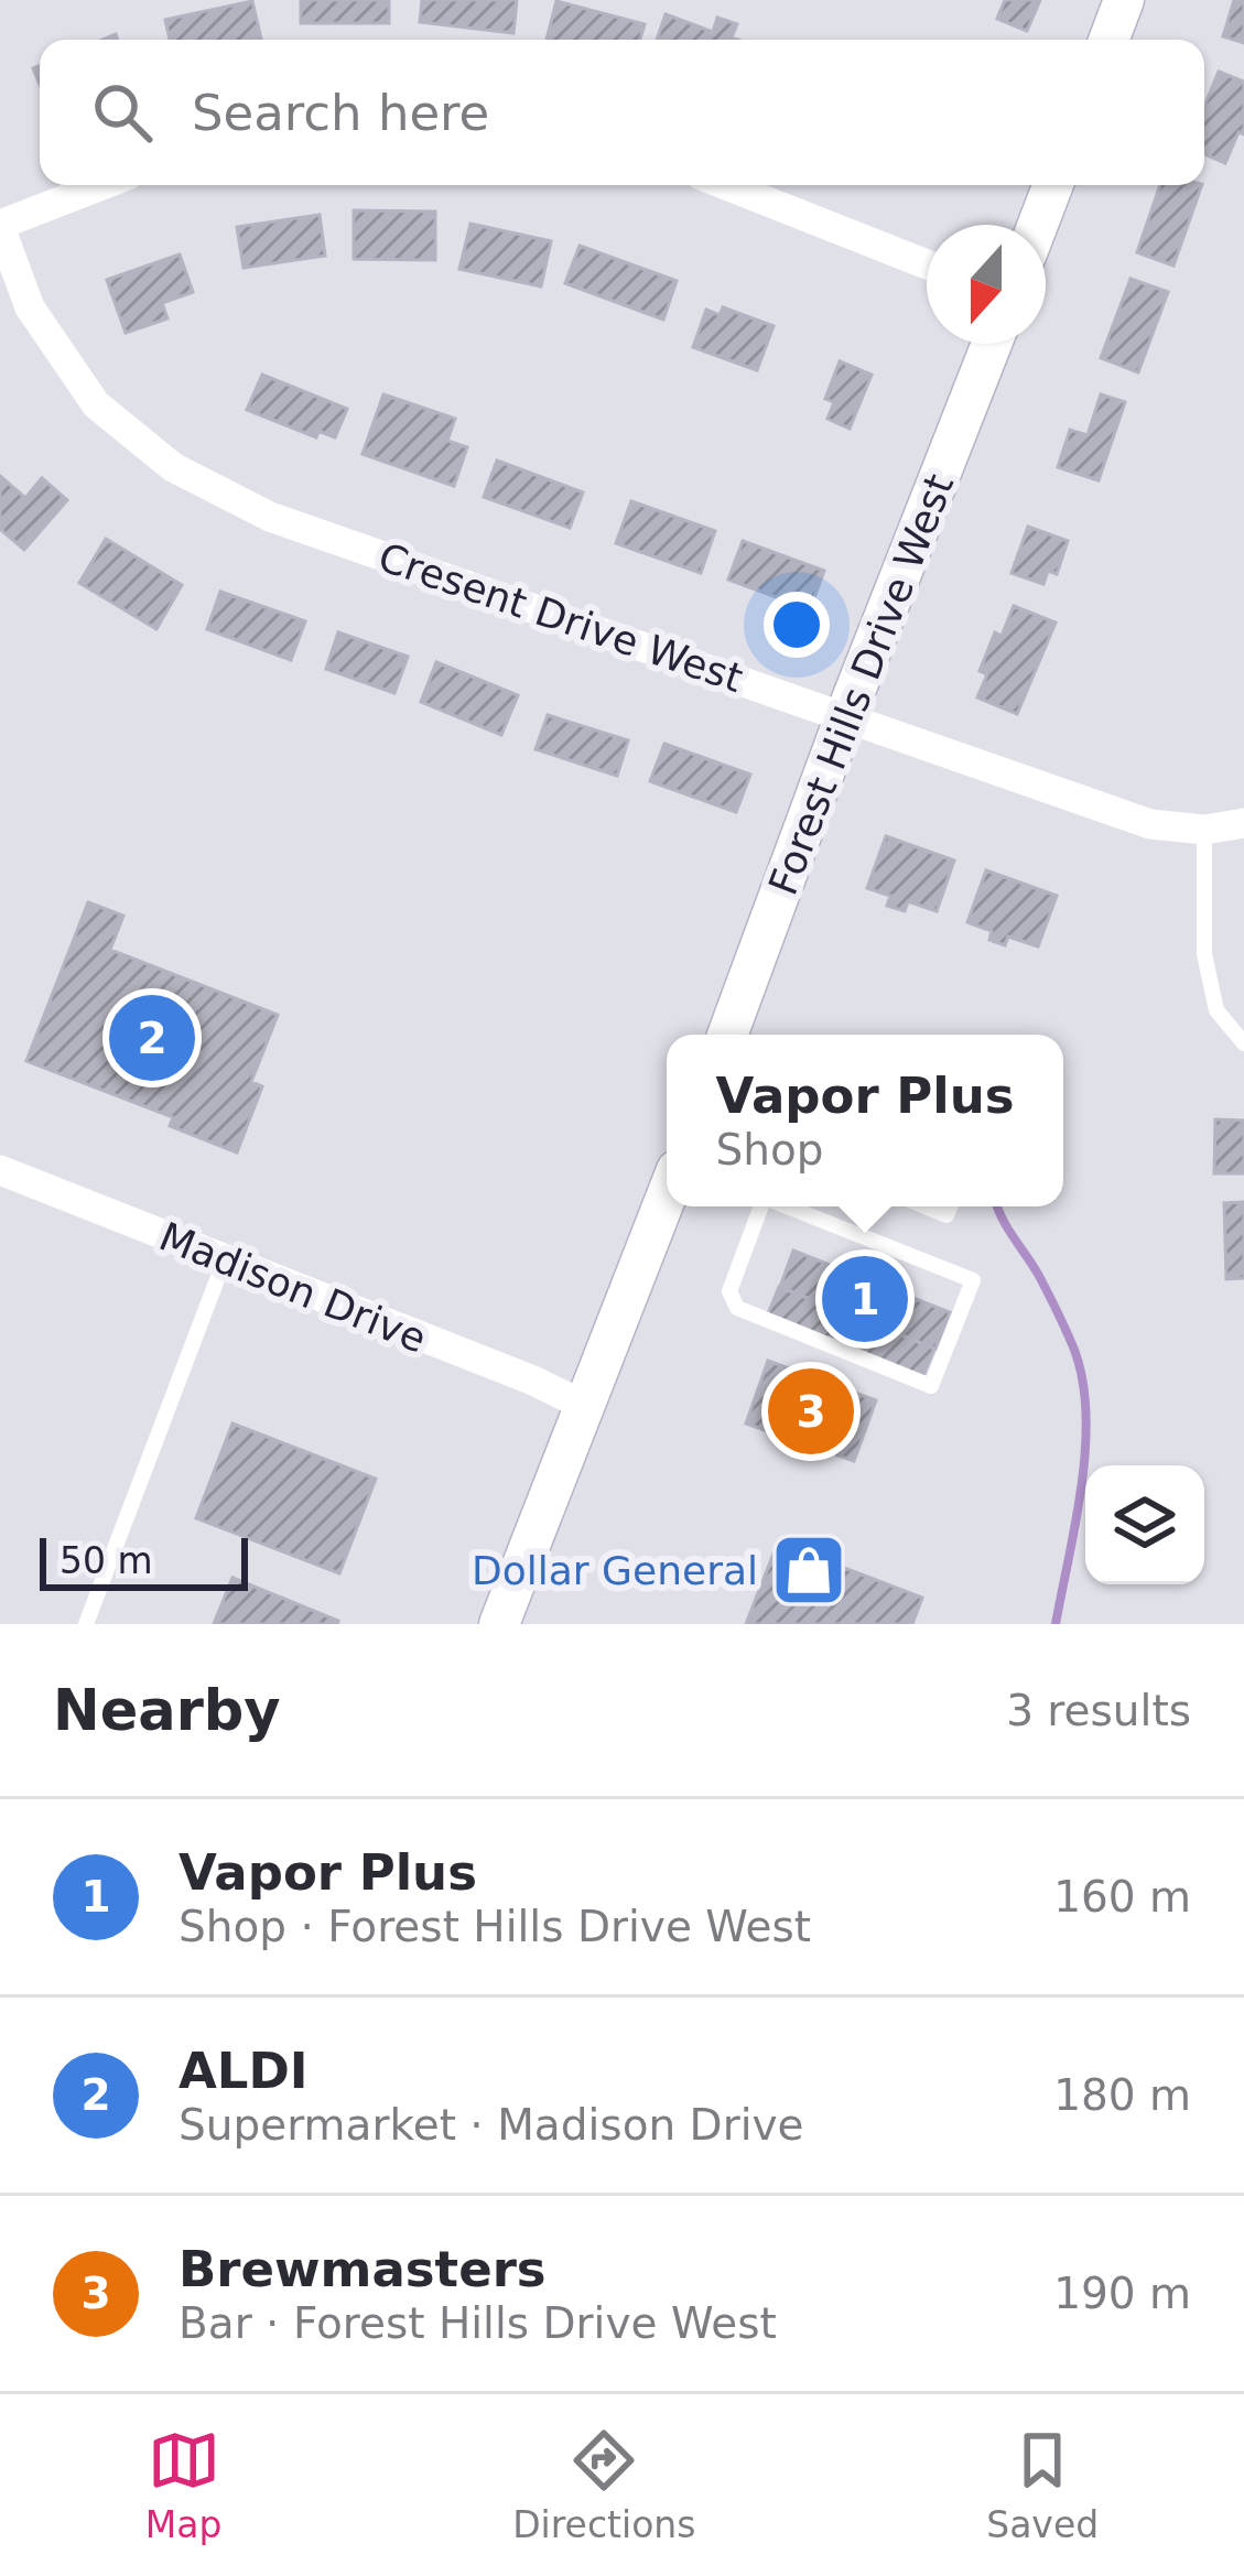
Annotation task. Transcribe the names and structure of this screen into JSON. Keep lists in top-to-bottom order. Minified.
{"streets":{"main road":["Forest Hills Drive West"],"street":["Cresent Drive West","Madison Drive"]},"crossings":[["Cresent Drive West","Forest Hills Drive West"]],"places":{"shop":["Dollar General"]},"scale_bar":"50 m","north":"bottom","page":{"search":"Search here","pins":["2","1","3"],"popup":["Vapor Plus","Shop"],"scale":"50 m","heading":["Nearby","3 results"],"list":[{"mark":"1","name":"Vapor Plus","note":"Shop · Forest Hills Drive West","value":"160 m"},{"mark":"2","name":"ALDI","note":"Supermarket · Madison Drive","value":"180 m"},{"mark":"3","name":"Brewmasters","note":"Bar · Forest Hills Drive West","value":"190 m"}],"nav":["Map","Directions","Saved"]}}
